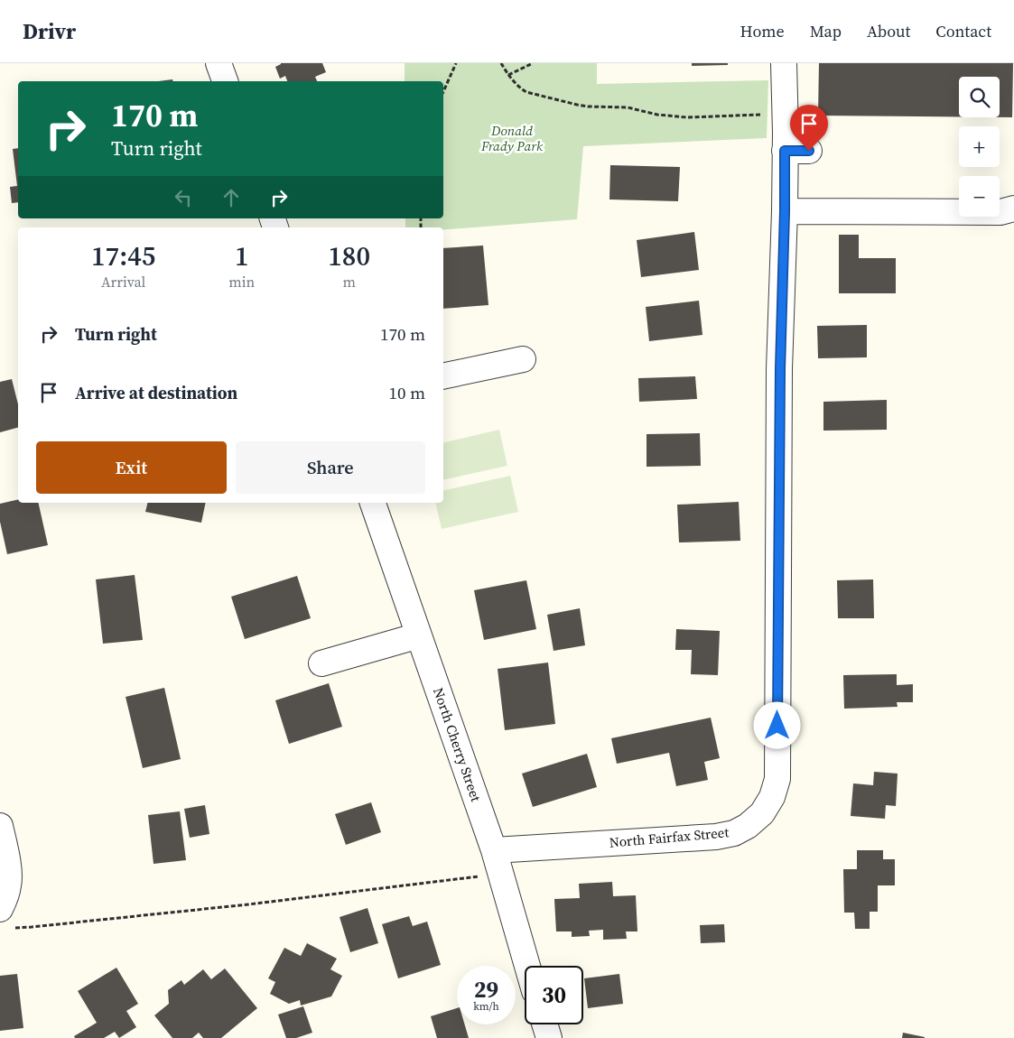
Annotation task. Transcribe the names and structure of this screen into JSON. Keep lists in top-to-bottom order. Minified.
{"streets":{"street":["North Cherry Street","North Fairfax Street"]},"crossings":[["North Cherry Street","North Fairfax Street"]],"parks":["Donald Frady Park"],"page":{"header":"Drivr","nav":["Home","Map","About","Contact"],"map_buttons":["+","−"],"turn":["170 m","Turn right"],"eta":["17:45","Arrival","1","min","180","m"],"list":[{"name":"Turn right","value":"170 m"},{"name":"Arrive at destination","value":"10 m"}],"buttons":["Exit","Share"],"speed":"29 km/h","limit":"30"}}
